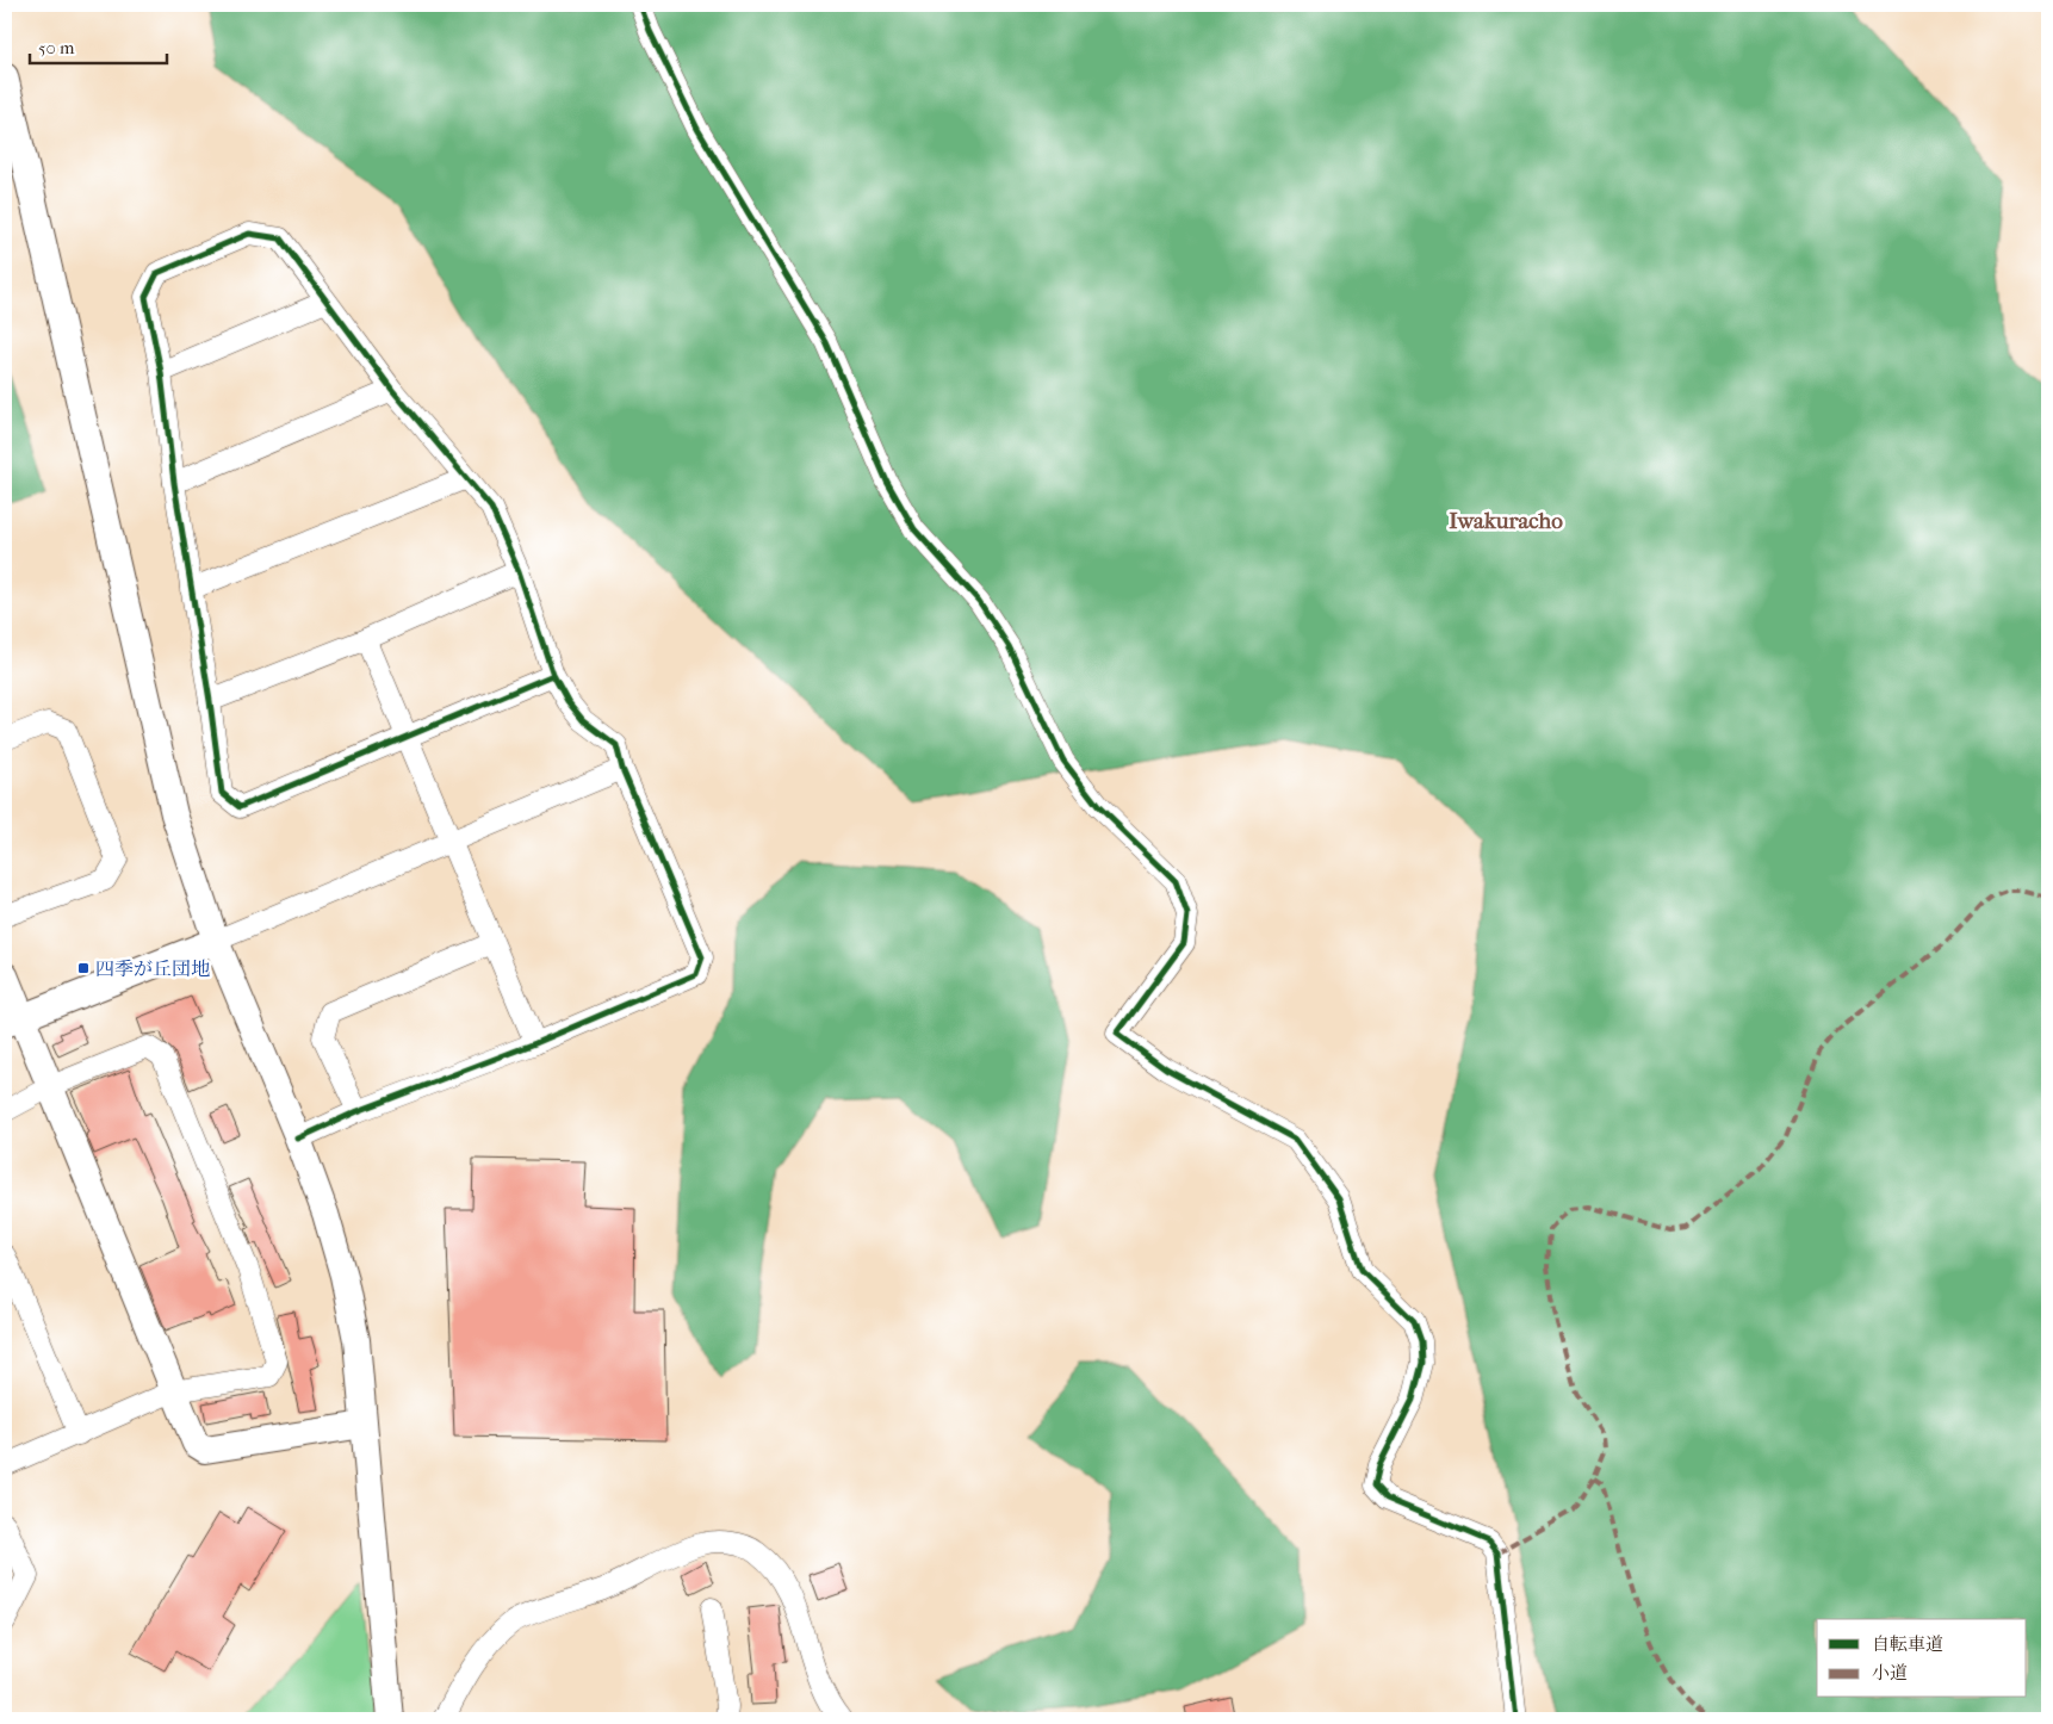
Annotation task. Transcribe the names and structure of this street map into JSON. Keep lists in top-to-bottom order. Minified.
{"districts":["Iwakuracho"],"places":{"transit":["四季が丘団地"]},"legend":["自転車道","小道"],"scale_bar":"50 m"}
